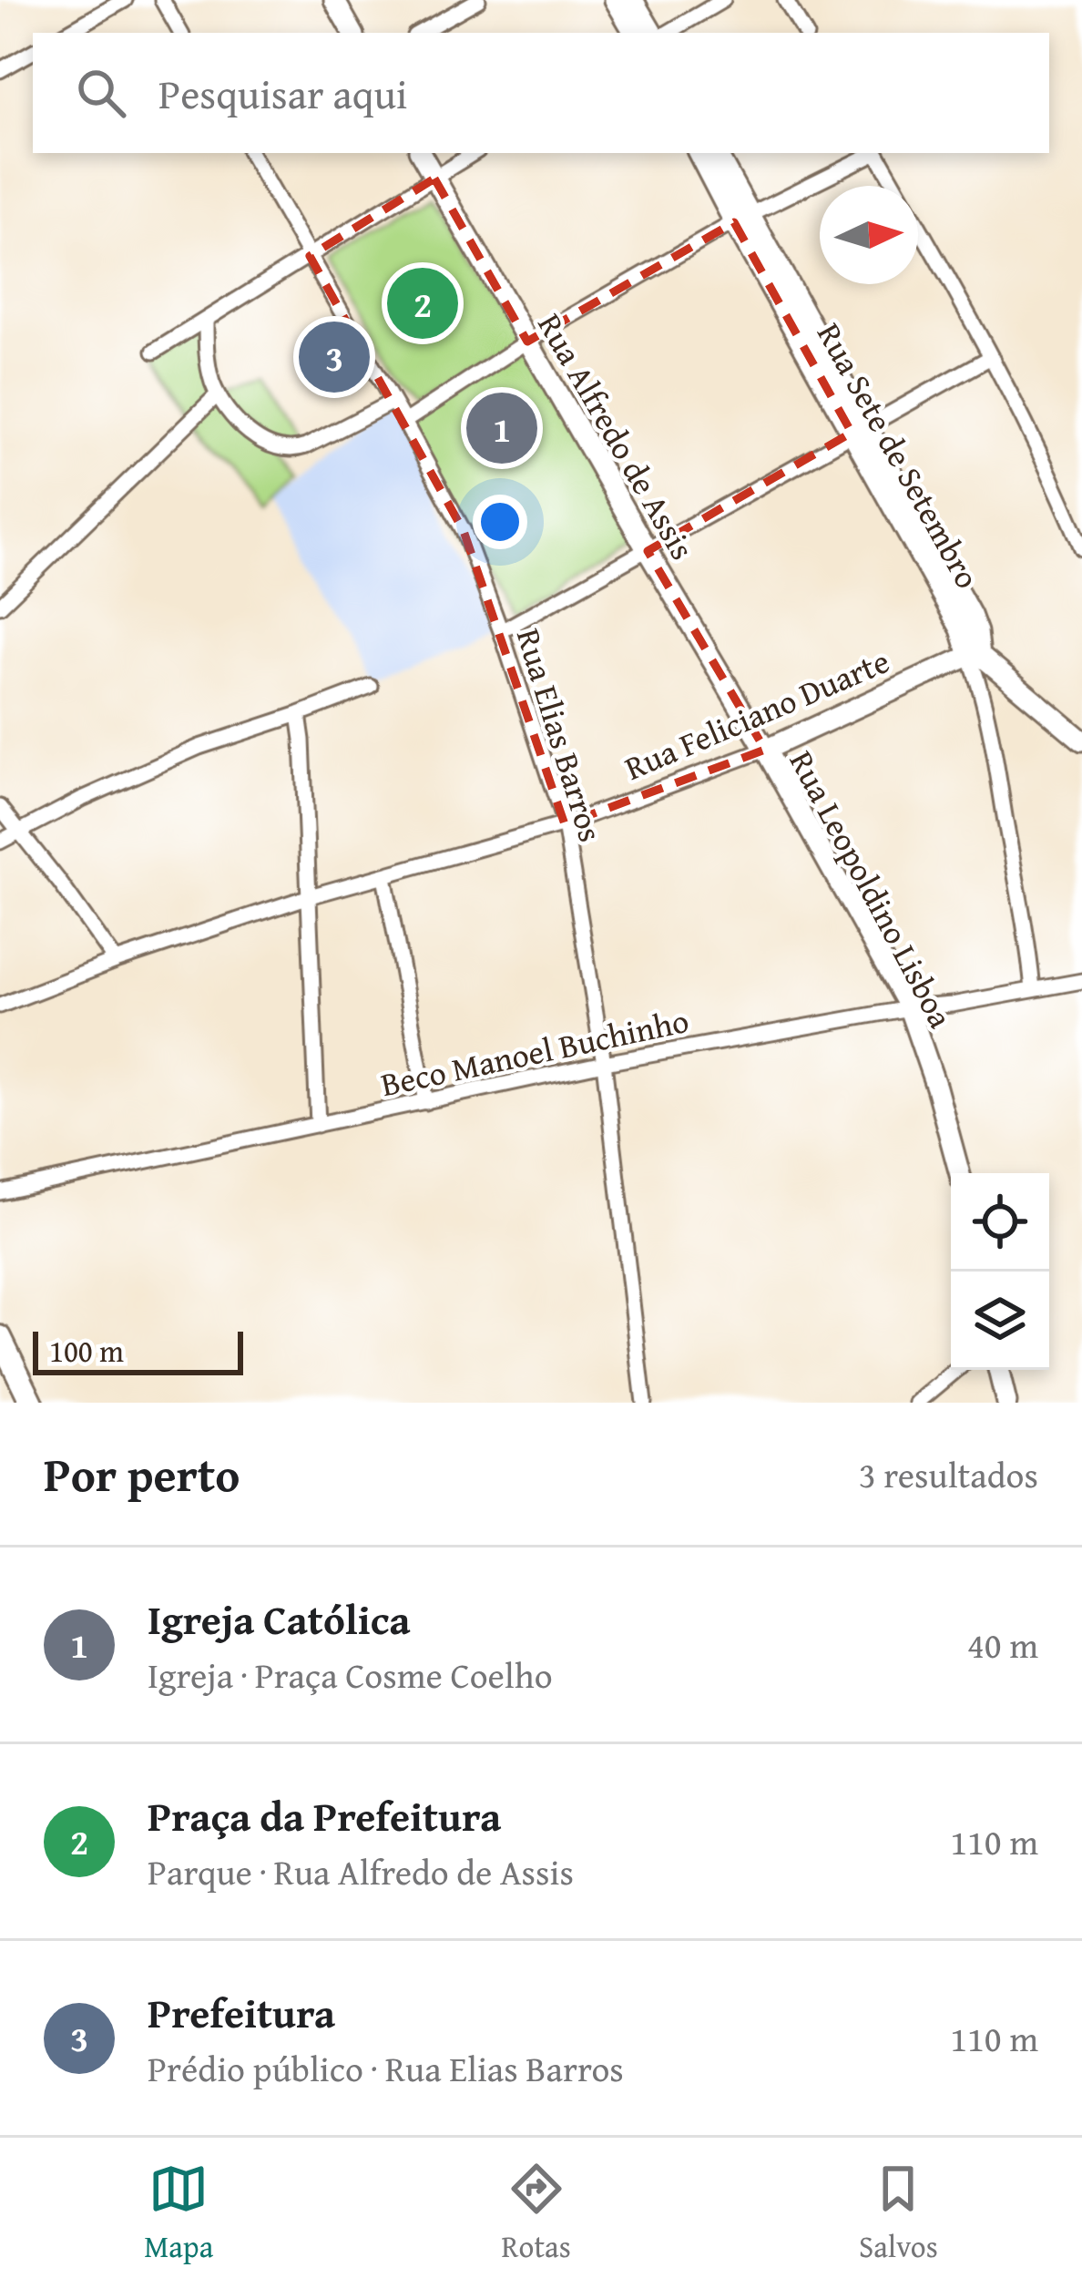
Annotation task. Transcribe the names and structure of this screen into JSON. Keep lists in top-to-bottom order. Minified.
{"streets":{"street":["Rua Alfredo de Assis","Rua Sete de Setembro","Rua Feliciano Duarte","Rua Elias Barros","Rua Leopoldino Lisboa","Beco Manoel Buchinho"]},"crossings":[["Rua Alfredo de Assis","Rua Feliciano Duarte"],["Rua Alfredo de Assis","Rua Leopoldino Lisboa"],["Rua Sete de Setembro","Rua Feliciano Duarte"],["Rua Sete de Setembro","Beco Manoel Buchinho"],["Rua Feliciano Duarte","Rua Elias Barros"],["Rua Feliciano Duarte","Rua Leopoldino Lisboa"],["Rua Elias Barros","Beco Manoel Buchinho"],["Rua Leopoldino Lisboa","Beco Manoel Buchinho"]],"scale_bar":"100 m","north":"right","page":{"search":"Pesquisar aqui","pins":["2","3","1"],"scale":"100 m","heading":["Por perto","3 resultados"],"list":[{"mark":"1","name":"Igreja Católica","note":"Igreja · Praça Cosme Coelho","value":"40 m"},{"mark":"2","name":"Praça da Prefeitura","note":"Parque · Rua Alfredo de Assis","value":"110 m"},{"mark":"3","name":"Prefeitura","note":"Prédio público · Rua Elias Barros","value":"110 m"}],"nav":["Mapa","Rotas","Salvos"]}}
